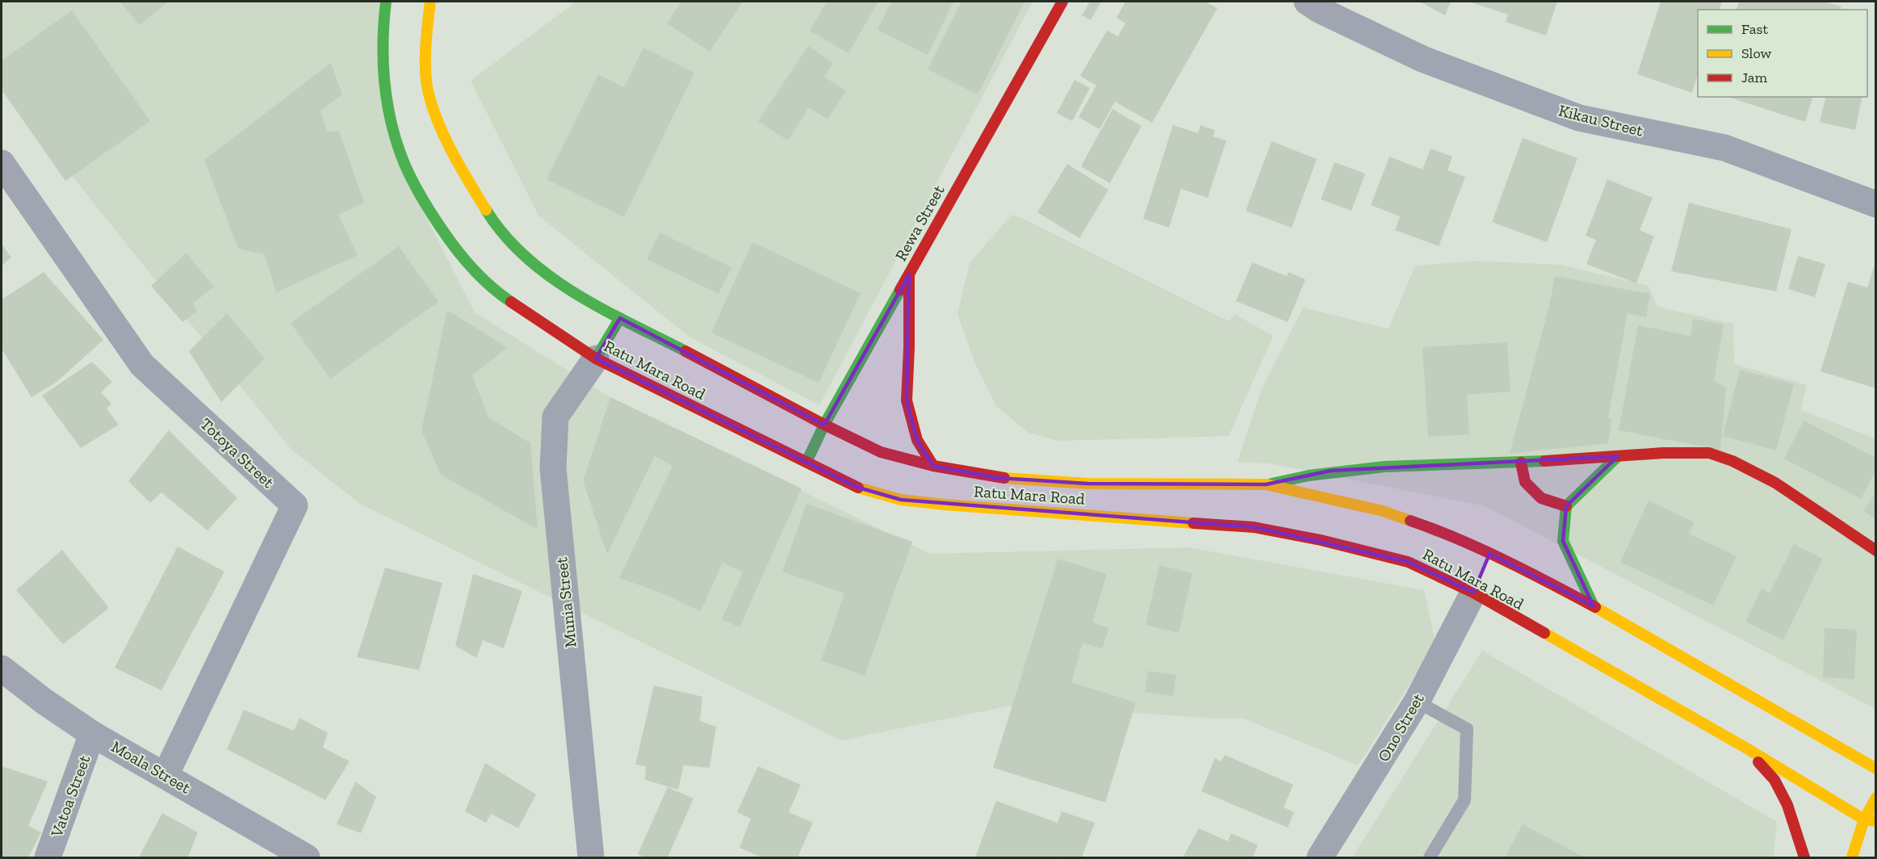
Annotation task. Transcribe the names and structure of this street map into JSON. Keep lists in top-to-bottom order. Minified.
{"streets":{"main road":["Rewa Street","Ratu Mara Road"],"street":["Kikau Street","Totoya Street","Munia Street","Ono Street","Moala Street","Vatoa Street"]},"crossings":[["Rewa Street","Ratu Mara Road"],["Ratu Mara Road","Munia Street"],["Ratu Mara Road","Ono Street"],["Totoya Street","Moala Street"],["Moala Street","Vatoa Street"]],"legend":["Fast","Slow","Jam"]}
